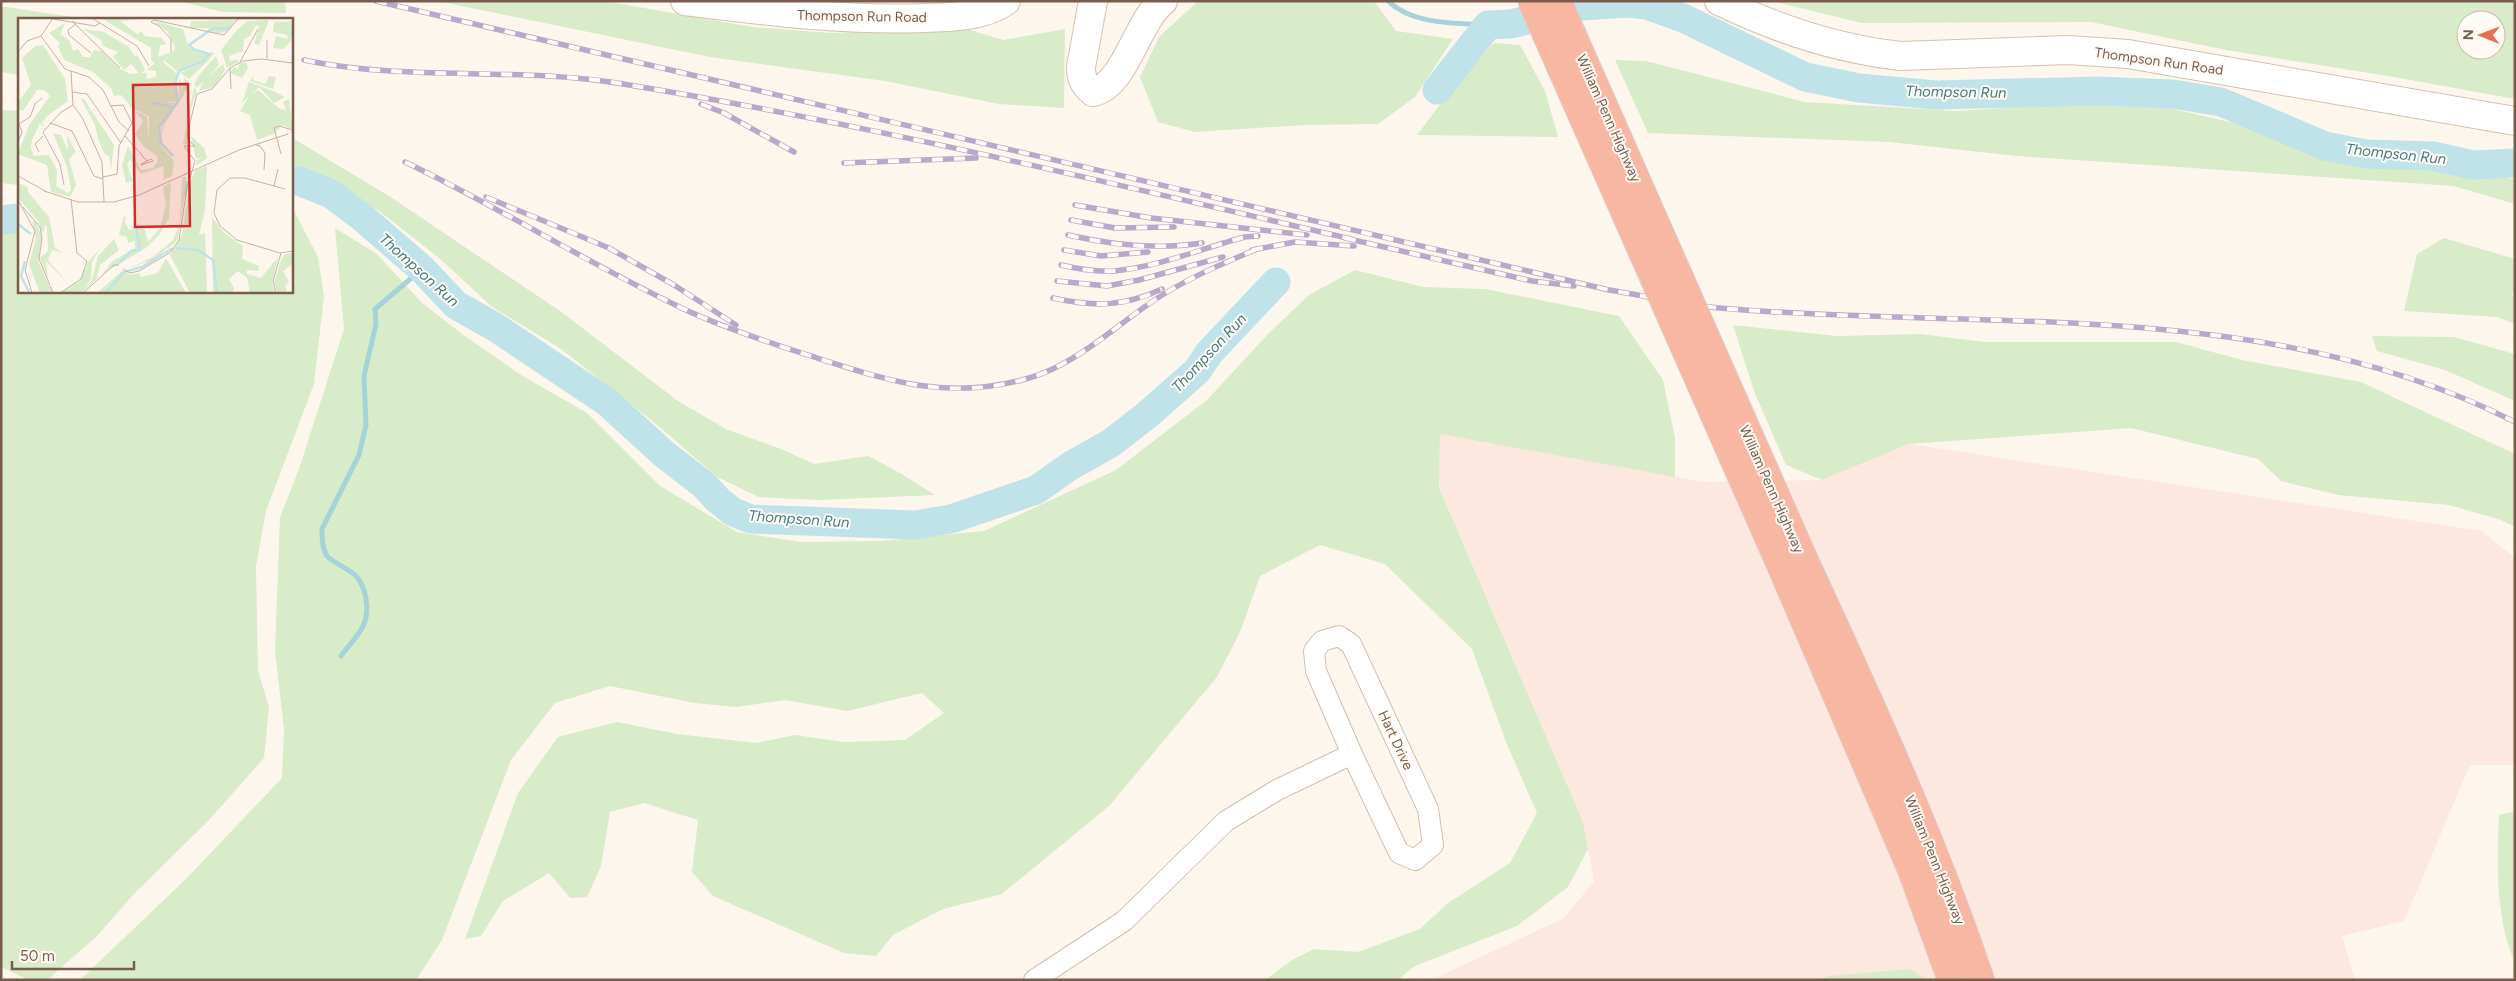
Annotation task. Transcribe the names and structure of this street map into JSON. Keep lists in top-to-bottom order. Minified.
{"streets":{"highway":["William Penn Highway"],"street":["Thompson Run Road","Hart Drive"]},"water":["Thompson Run"],"scale_bar":"50 m","north":"left"}
